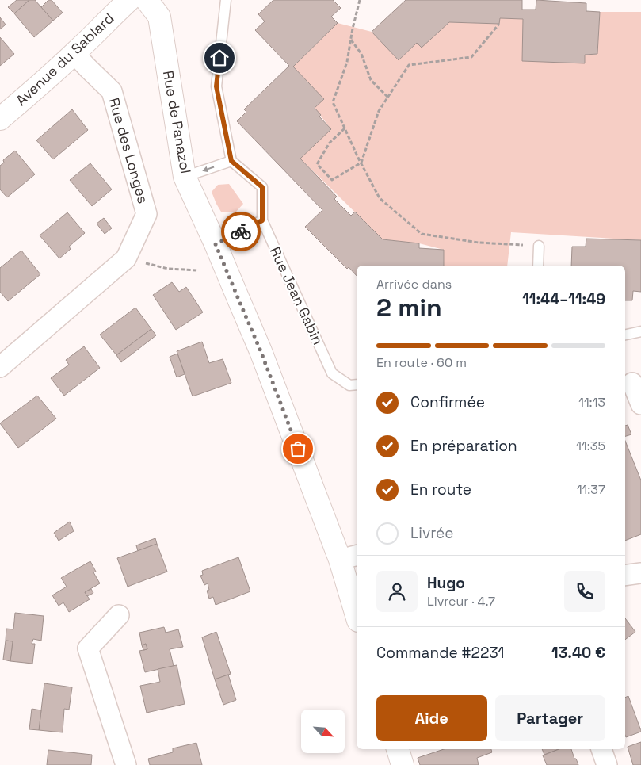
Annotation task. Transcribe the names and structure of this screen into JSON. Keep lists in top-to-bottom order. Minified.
{"streets":{"street":["Avenue du Sablard","Rue de Panazol","Rue des Longes"],"lane":["Rue Jean Gabin"]},"crossings":[["Avenue du Sablard","Rue des Longes"]],"north":"bottom right","page":{"heading":["2 min","Arrivée dans","11:44–11:49"],"panel":["Hugo","Livreur · 4.7","Commande #2231","13.40 €"],"bar":"En route · 60 m","list":[["Confirmée","11:13"],["En préparation","11:35"],["En route","11:37"],"Livrée"],"buttons":["Aide","Partager"]}}
